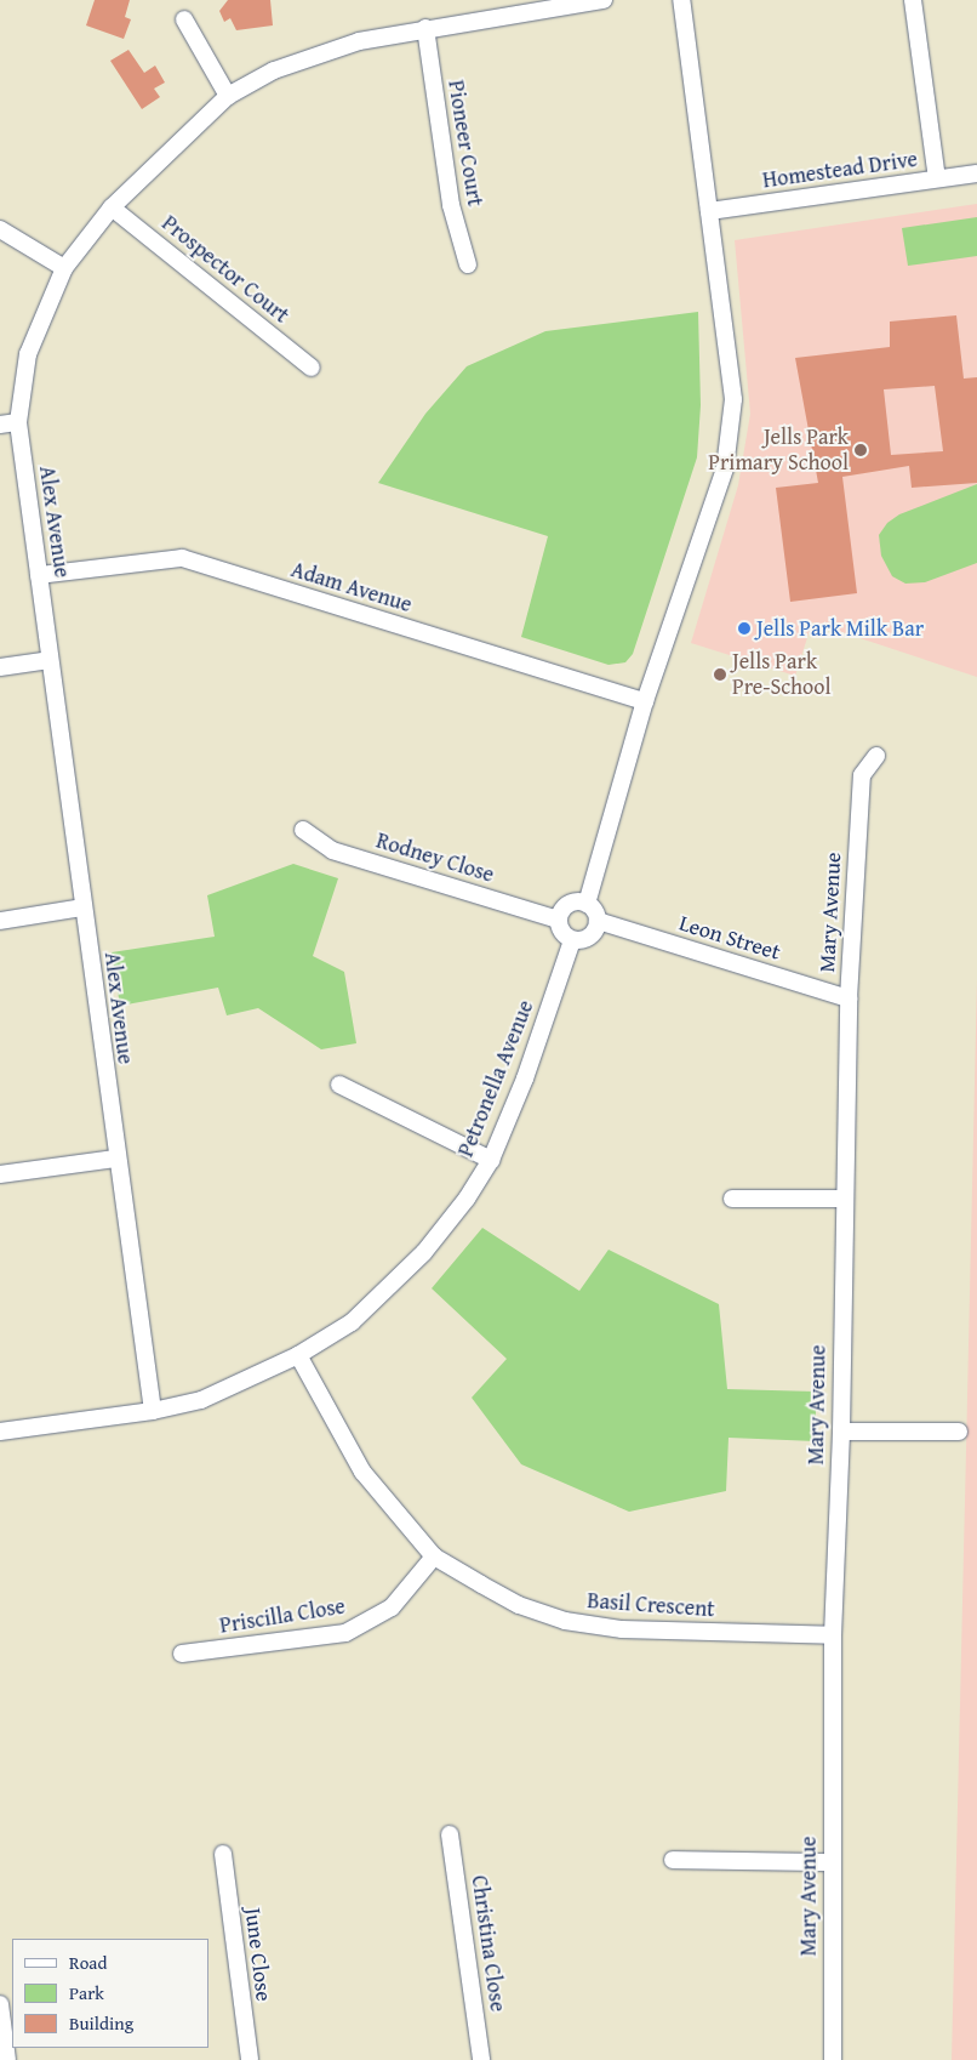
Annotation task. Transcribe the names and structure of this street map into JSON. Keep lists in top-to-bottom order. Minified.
{"streets":{"street":["Pioneer Court","Homestead Drive","Prospector Court","Alex Avenue","Adam Avenue","Rodney Close","Mary Avenue","Leon Street","Petronella Avenue","Basil Crescent","Priscilla Close","Christina Close","June Close"]},"crossings":[["Pioneer Court","Alex Avenue"],["Prospector Court","Alex Avenue"],["Alex Avenue","Adam Avenue"],["Alex Avenue","Petronella Avenue"],["Rodney Close","Leon Street"],["Rodney Close","Petronella Avenue"],["Mary Avenue","Leon Street"],["Mary Avenue","Basil Crescent"],["Leon Street","Petronella Avenue"],["Petronella Avenue","Basil Crescent"],["Basil Crescent","Priscilla Close"]],"places":["Jells Park Primary School","Jells Park Milk Bar","Jells Park Pre-School"],"legend":["Road","Park","Building"]}
